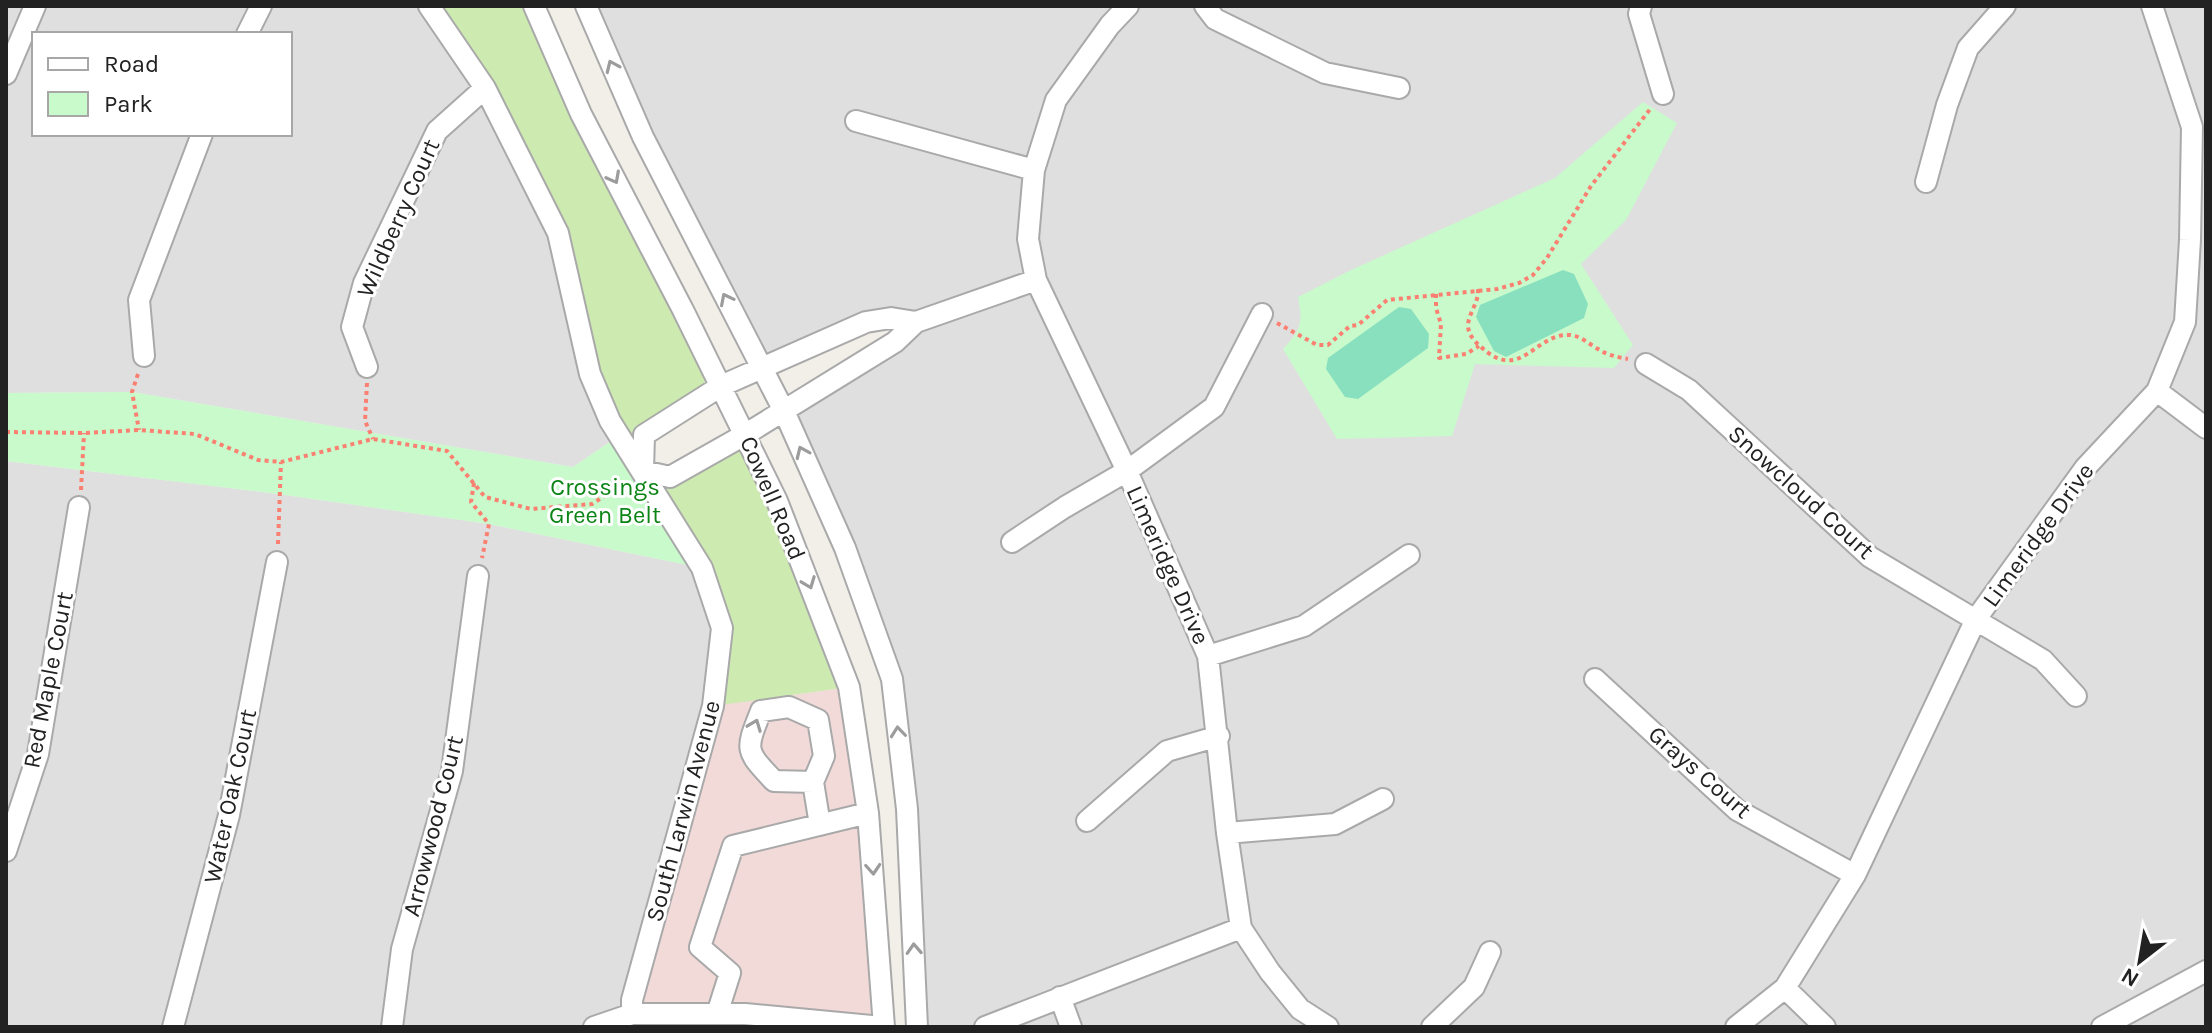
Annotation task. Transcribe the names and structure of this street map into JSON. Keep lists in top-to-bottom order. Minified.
{"streets":{"street":["Wildberry Court","Snowcloud Court","Cowell Road","Limeridge Drive","Red Maple Court","Grays Court","Water Oak Court","South Larwin Avenue","Arrowwood Court"]},"crossings":[["Wildberry Court","South Larwin Avenue"],["Snowcloud Court","Limeridge Drive"],["Limeridge Drive","Grays Court"]],"parks":["Crossings Green Belt"],"legend":["Road","Park"],"north":"bottom left"}
